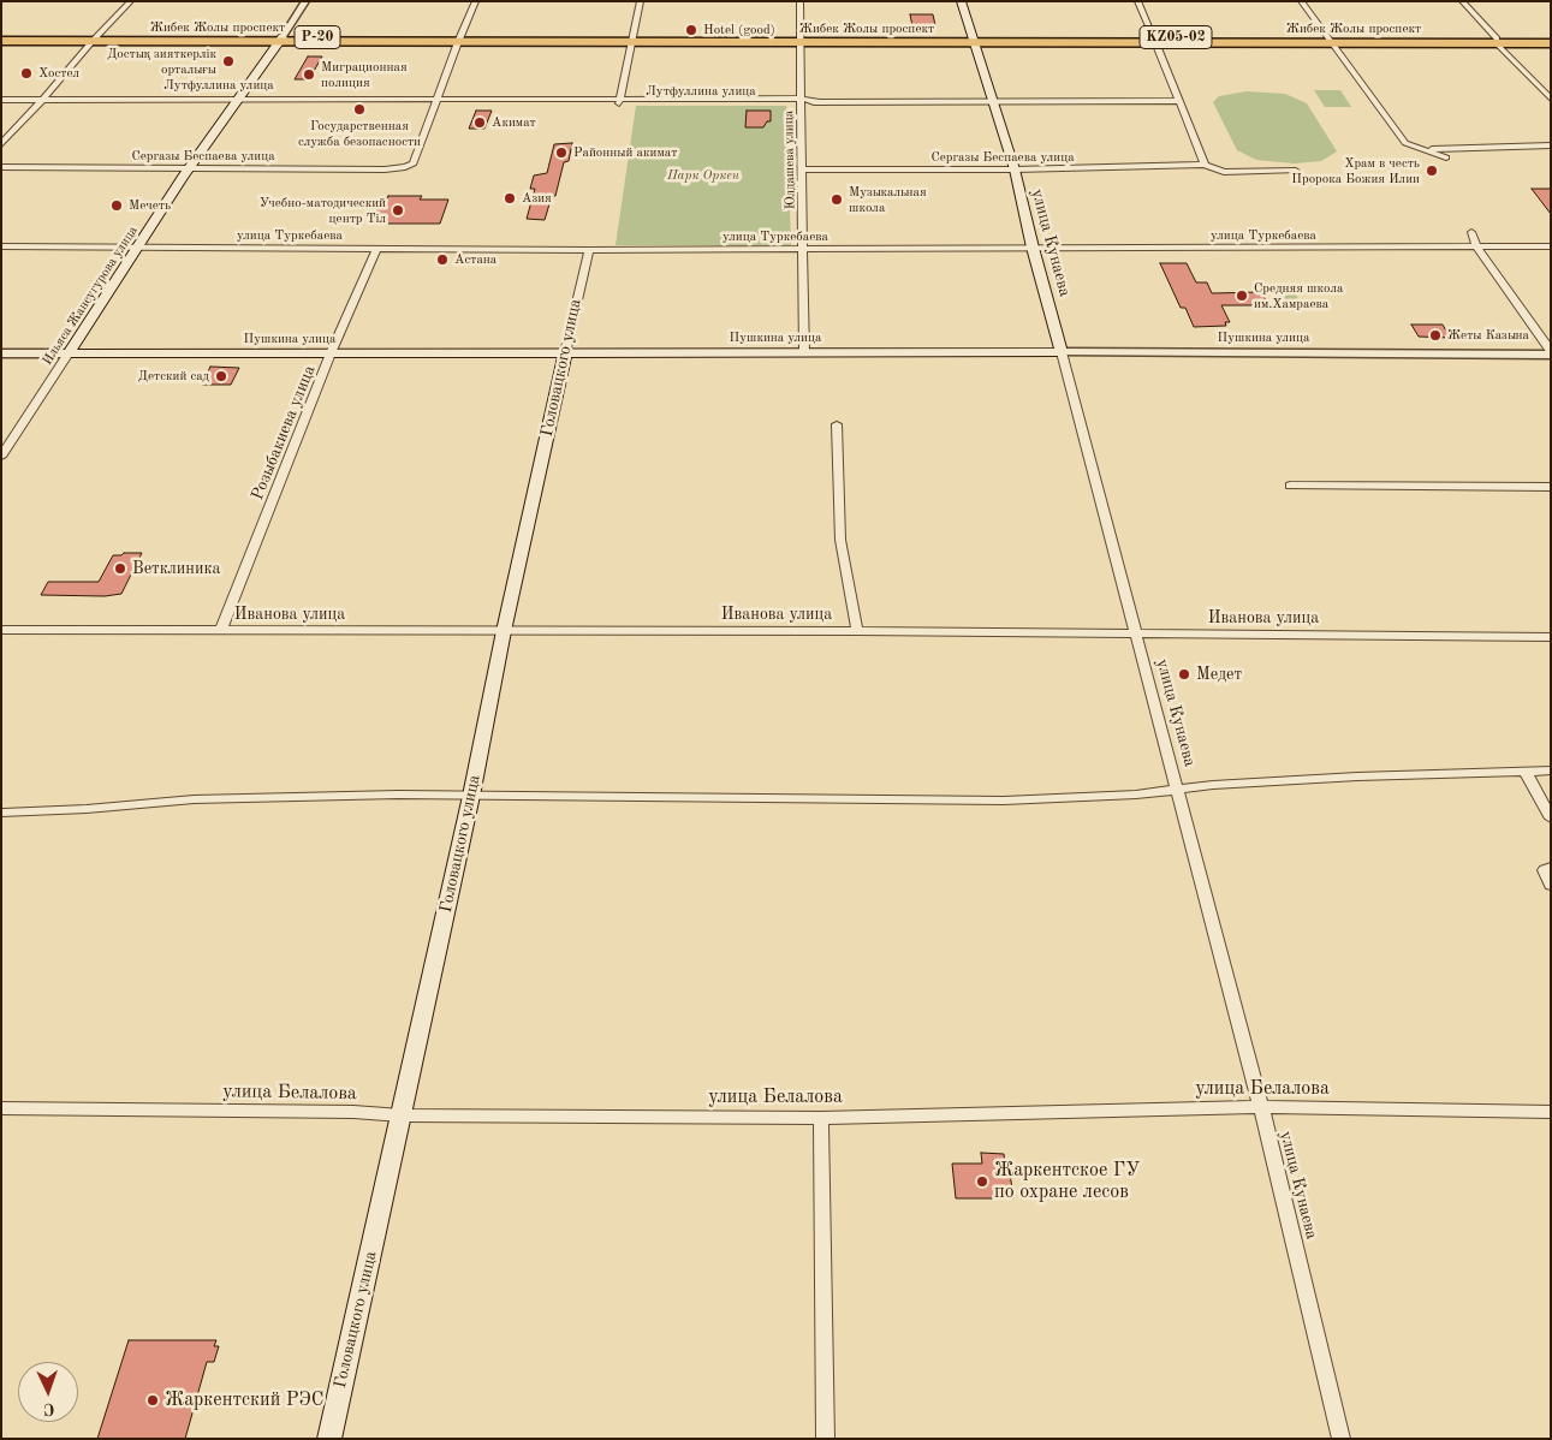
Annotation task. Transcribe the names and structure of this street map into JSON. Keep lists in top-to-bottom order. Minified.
{"streets":{"highway":["Жибек Жолы проспект","KZ05-02"],"main road":["улица Кунаева","Ильяса Жансугурова улица","Пушкина улица","Головацкого улица"],"street":["Лутфуллина улица","Сергазы Беспаева улица","Юлдашева улица","улица Туркебаева","Розыбакиева улица","Иванова улица","улица Белалова"]},"crossings":[["Жибек Жолы проспект","Юлдашева улица"],["Жибек Жолы проспект","улица Кунаева"],["Жибек Жолы проспект","Ильяса Жансугурова улица"],["Лутфуллина улица","Сергазы Беспаева улица"],["Лутфуллина улица","Юлдашева улица"],["Лутфуллина улица","улица Кунаева"],["Лутфуллина улица","Ильяса Жансугурова улица"],["Сергазы Беспаева улица","Юлдашева улица"],["Сергазы Беспаева улица","улица Кунаева"],["Сергазы Беспаева улица","Ильяса Жансугурова улица"],["Юлдашева улица","улица Туркебаева"],["Юлдашева улица","Пушкина улица"],["улица Туркебаева","улица Кунаева"],["улица Туркебаева","Ильяса Жансугурова улица"],["улица Туркебаева","Головацкого улица"],["улица Туркебаева","Розыбакиева улица"],["улица Кунаева","Пушкина улица"],["улица Кунаева","Иванова улица"],["улица Кунаева","улица Белалова"],["Ильяса Жансугурова улица","Пушкина улица"],["Пушкина улица","Головацкого улица"],["Пушкина улица","Розыбакиева улица"],["Головацкого улица","Иванова улица"],["Головацкого улица","улица Белалова"],["Розыбакиева улица","Иванова улица"]],"parks":["Парк Оркен"],"places":["Hotel (good)","Достық зияткерлік орталығы","Хостел","Миграционная полиция","Государственная служба безопасности","Акимат","Районный акимат","Храм в честь Пророка Божия Илии","Азия","Музыкальная школа","Мечеть","Учебно-матодический центр Тіл","Астана","Средняя школа им.Хамраева","Жеты Казына","Детский сад","Ветклиника","Медет","Жаркентское ГУ по охране лесов","Жаркентский РЭС"],"north":"bottom"}
